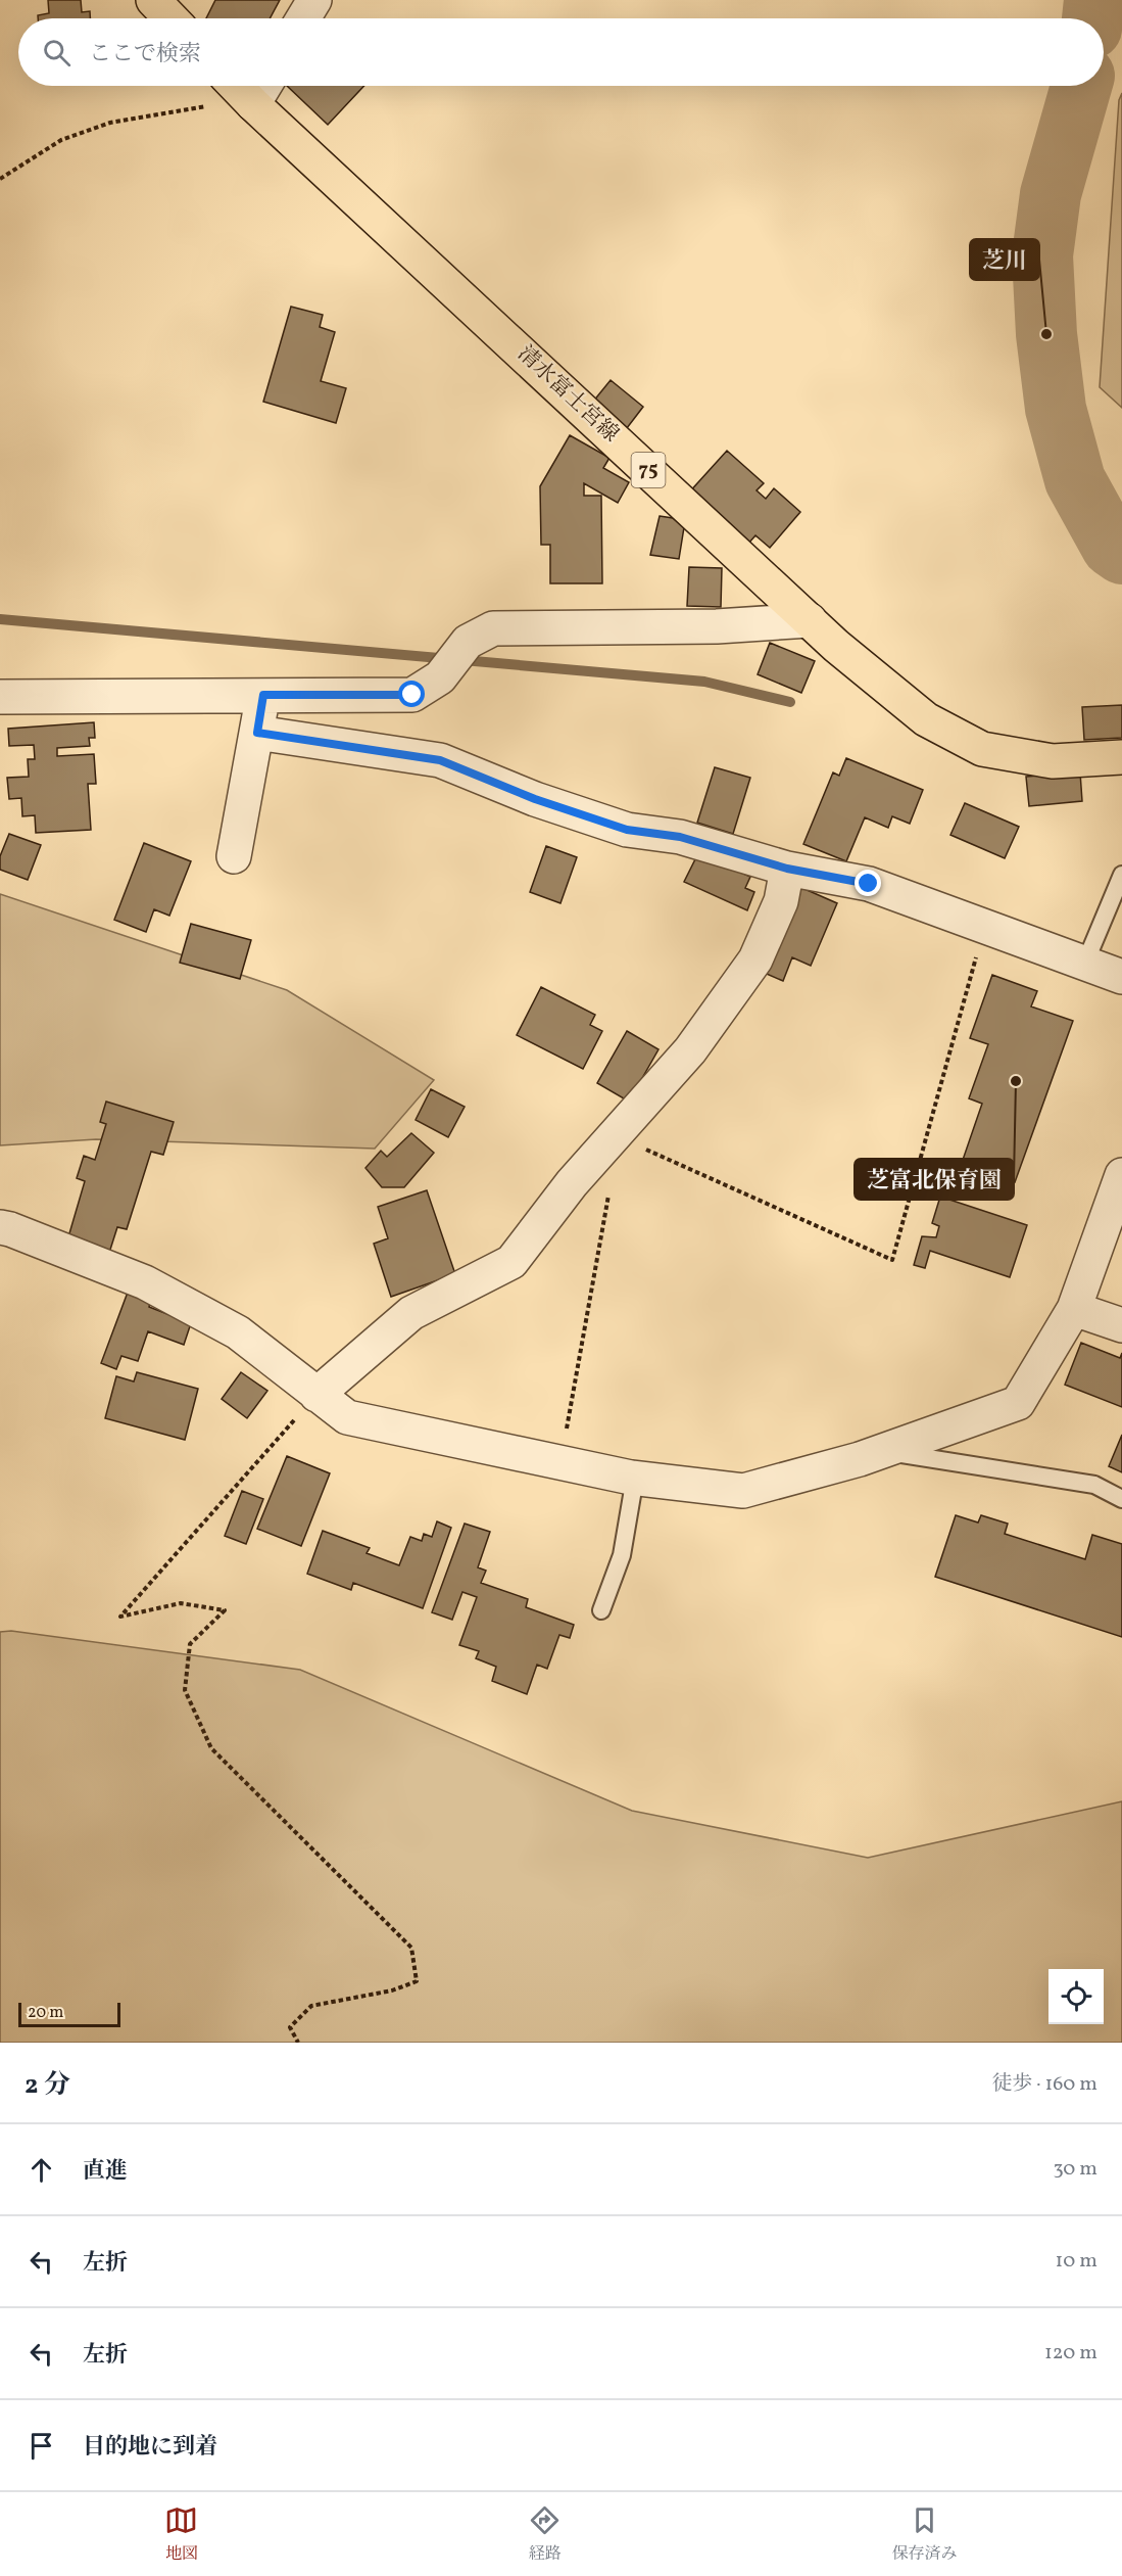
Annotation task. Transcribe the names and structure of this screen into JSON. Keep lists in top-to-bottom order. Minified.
{"streets":{"main road":["清水富士宮線","75"]},"places":["芝川","芝富北保育園"],"scale_bar":"20 m","page":{"search":"ここで検索","scale":"20 m","heading":["2 分","徒歩 · 160 m"],"list":[["直進","30 m"],["左折","10 m"],["左折","120 m"],"目的地に到着"],"nav":["地図","経路","保存済み"]}}
